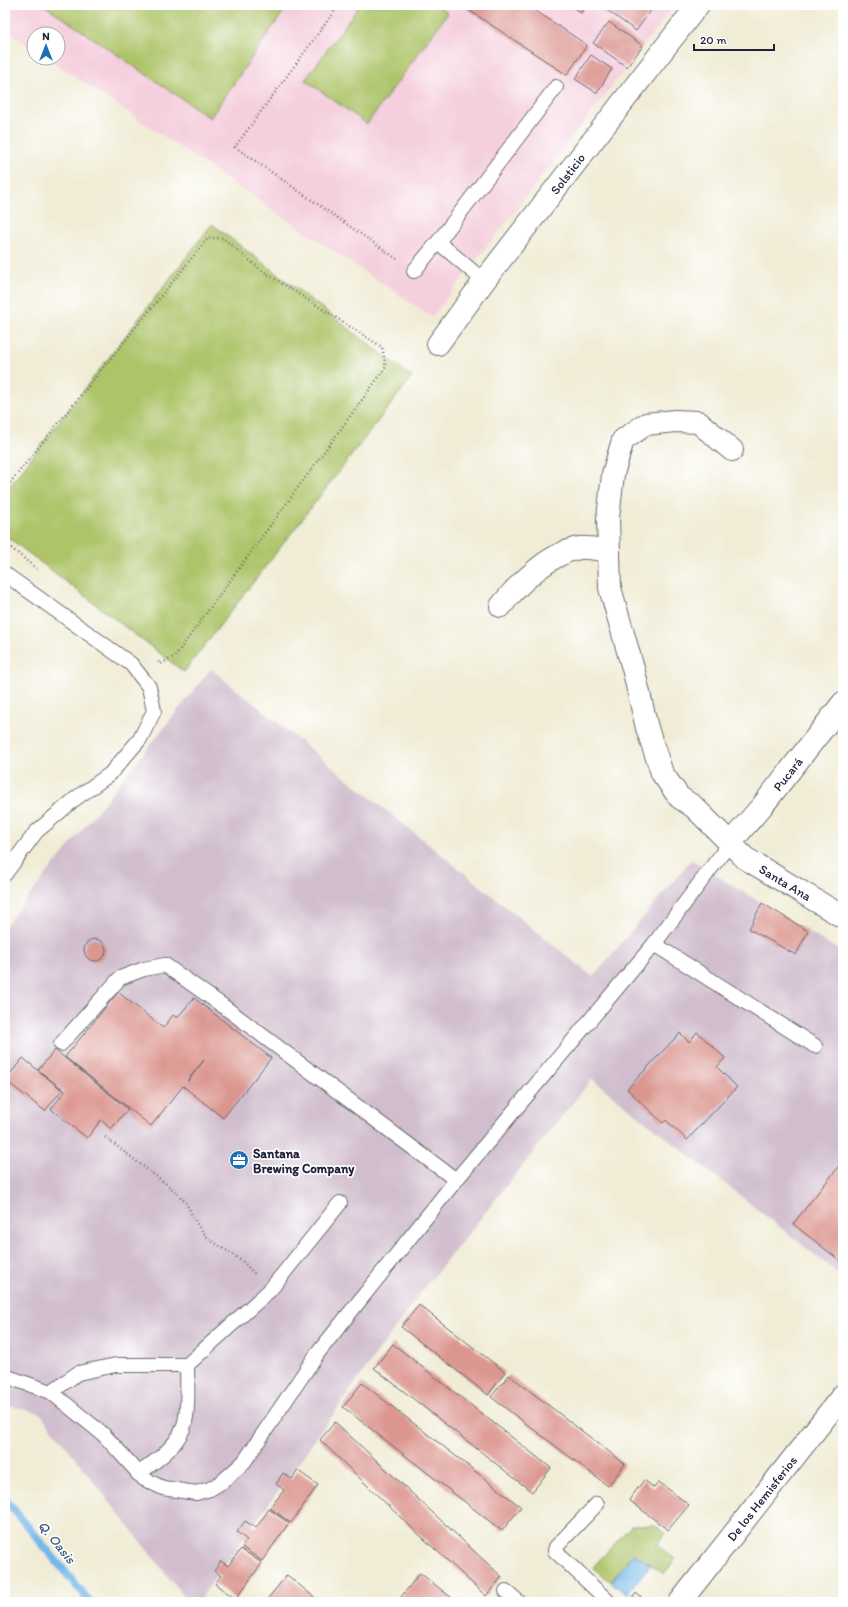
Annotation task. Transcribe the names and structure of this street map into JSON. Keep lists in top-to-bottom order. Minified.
{"streets":{"street":["Solsticio","Pucará","Santa Ana","De los Hemisferios"]},"crossings":[["Pucará","Santa Ana"]],"water":["Q. Oasis"],"places":{"office":["Santana Brewing Company"]},"scale_bar":"20 m","north":"top"}
